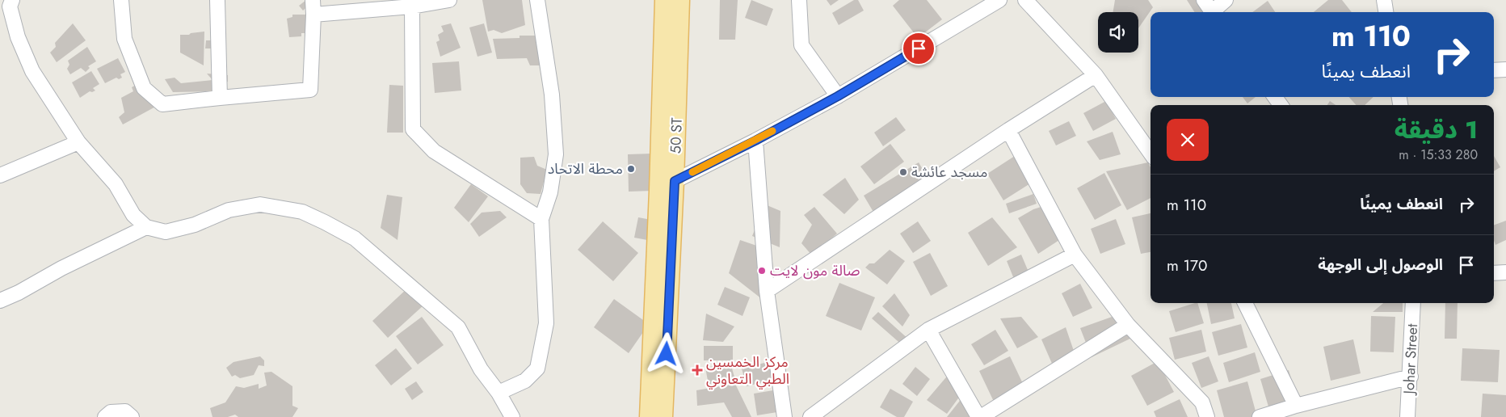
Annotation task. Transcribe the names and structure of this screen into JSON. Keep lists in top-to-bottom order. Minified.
{"streets":{"main road":["50 ST"],"street":["Johar Street"]},"places":{"other":["محطة الاتحاد","مسجد عائشة","صالة مون لايت"],"health":["مركز الخمسين الطبي التعاوني"]},"page":{"turn":["110 m","انعطف يمينًا"],"heading":["1 دقيقة","280 m · 15:33"],"list":[{"name":"انعطف يمينًا","value":"110 m"},{"name":"الوصول إلى الوجهة","value":"170 m"}]}}
